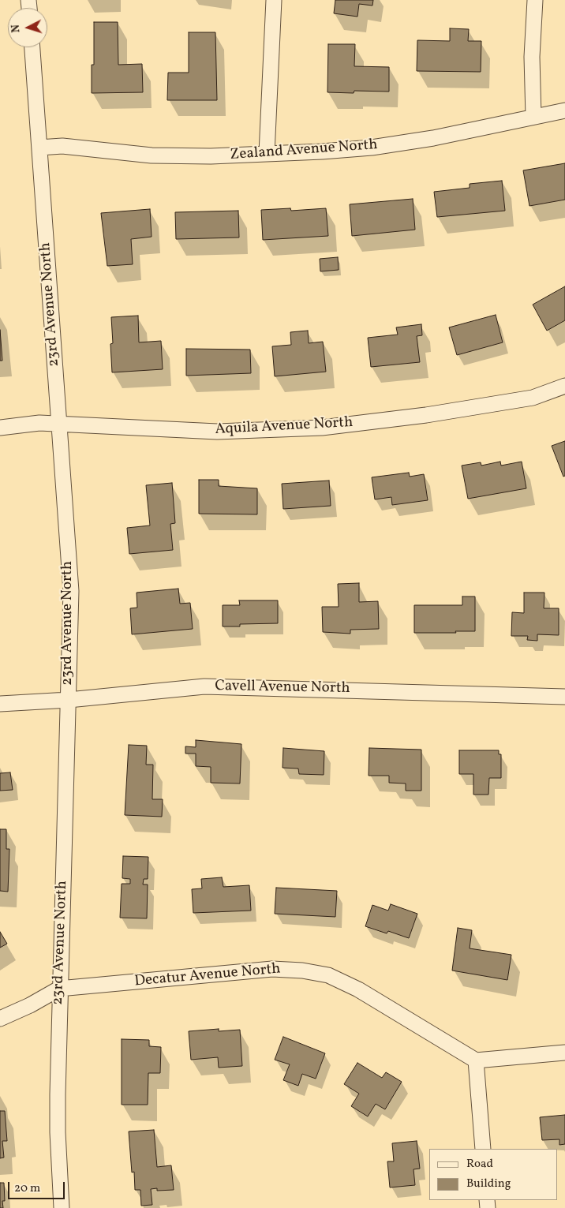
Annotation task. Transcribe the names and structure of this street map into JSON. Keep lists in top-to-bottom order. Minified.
{"streets":{"street":["Zealand Avenue North","23rd Avenue North","Aquila Avenue North","Cavell Avenue North","Decatur Avenue North"]},"crossings":[["Zealand Avenue North","23rd Avenue North"],["23rd Avenue North","Aquila Avenue North"],["23rd Avenue North","Cavell Avenue North"],["23rd Avenue North","Decatur Avenue North"]],"legend":["Road","Building"],"scale_bar":"20 m","north":"left"}
